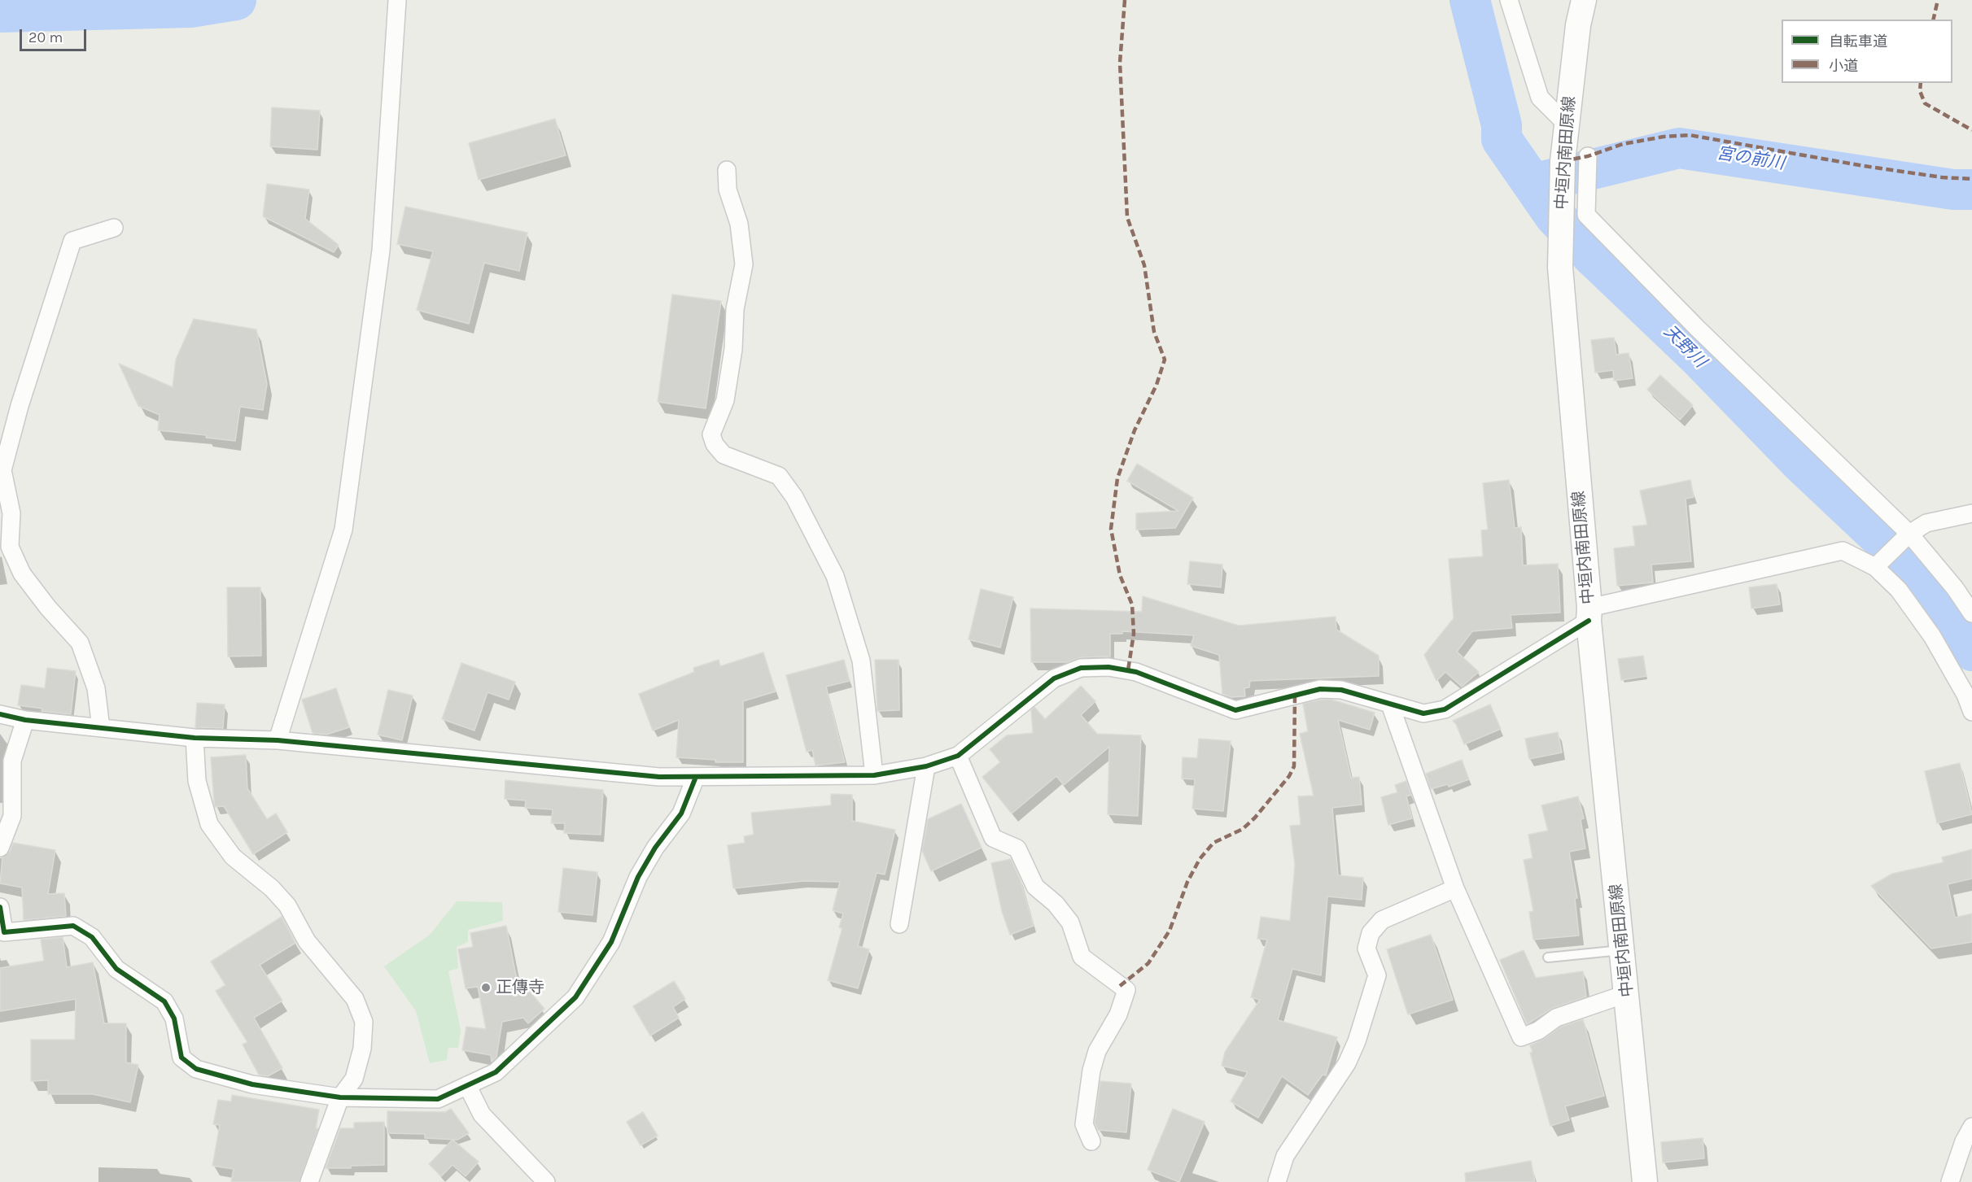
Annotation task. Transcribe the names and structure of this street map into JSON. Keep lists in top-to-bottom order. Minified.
{"streets":{"main road":["中垣内南田原線"]},"water":["宮の前川","天野川"],"places":["正傳寺"],"legend":["自転車道","小道"],"scale_bar":"20 m"}
